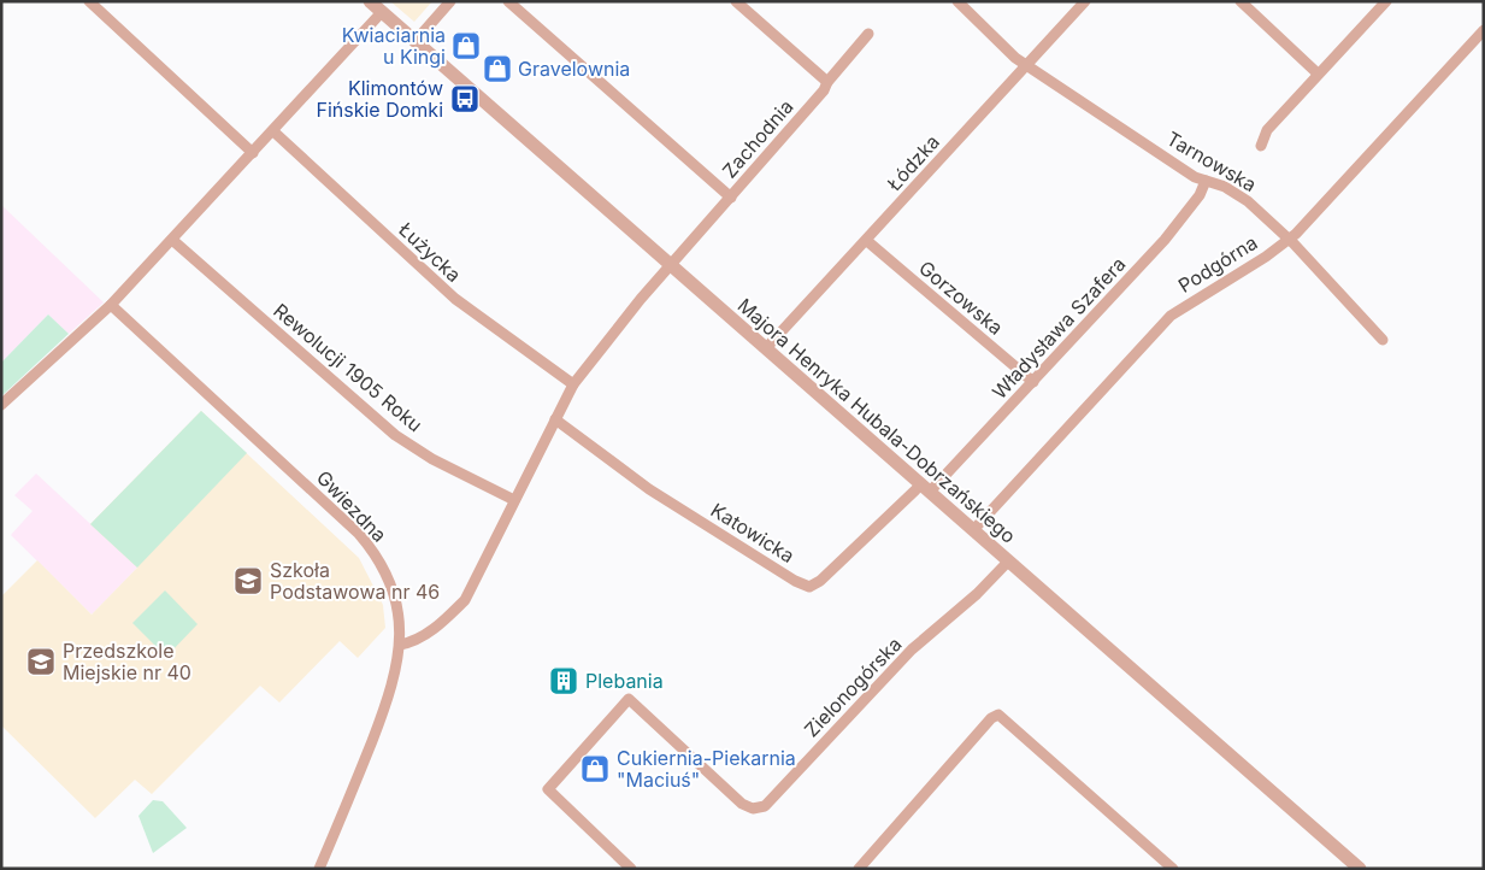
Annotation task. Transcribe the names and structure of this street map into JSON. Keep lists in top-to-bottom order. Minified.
{"streets":{"street":["Zachodnia","Tarnowska","Łódzka","Łużycka","Podgórna","Gorzowska","Władysława Szafera","Rewolucji 1905 Roku","Majora Henryka Hubala-Dobrzańskiego","Gwiezdna","Katowicka","Zielonogórska"]},"crossings":[["Zachodnia","Łużycka"],["Zachodnia","Rewolucji 1905 Roku"],["Zachodnia","Majora Henryka Hubala-Dobrzańskiego"],["Zachodnia","Gwiezdna"],["Zachodnia","Katowicka"],["Tarnowska","Łódzka"],["Tarnowska","Podgórna"],["Tarnowska","Władysława Szafera"],["Łódzka","Gorzowska"],["Łódzka","Majora Henryka Hubala-Dobrzańskiego"],["Podgórna","Majora Henryka Hubala-Dobrzańskiego"],["Gorzowska","Władysława Szafera"],["Władysława Szafera","Majora Henryka Hubala-Dobrzańskiego"],["Władysława Szafera","Katowicka"],["Majora Henryka Hubala-Dobrzańskiego","Katowicka"],["Majora Henryka Hubala-Dobrzańskiego","Zielonogórska"]],"places":{"shop":["Kwiaciarnia u Kingi","Gravelownia","Cukiernia-Piekarnia \"Maciuś\""],"bus stop":["Klimontów Fińskie Domki"],"school or university":["Szkoła Podstawowa nr 46","Przedszkole Miejskie nr 40"],"building":["Plebania"]}}
